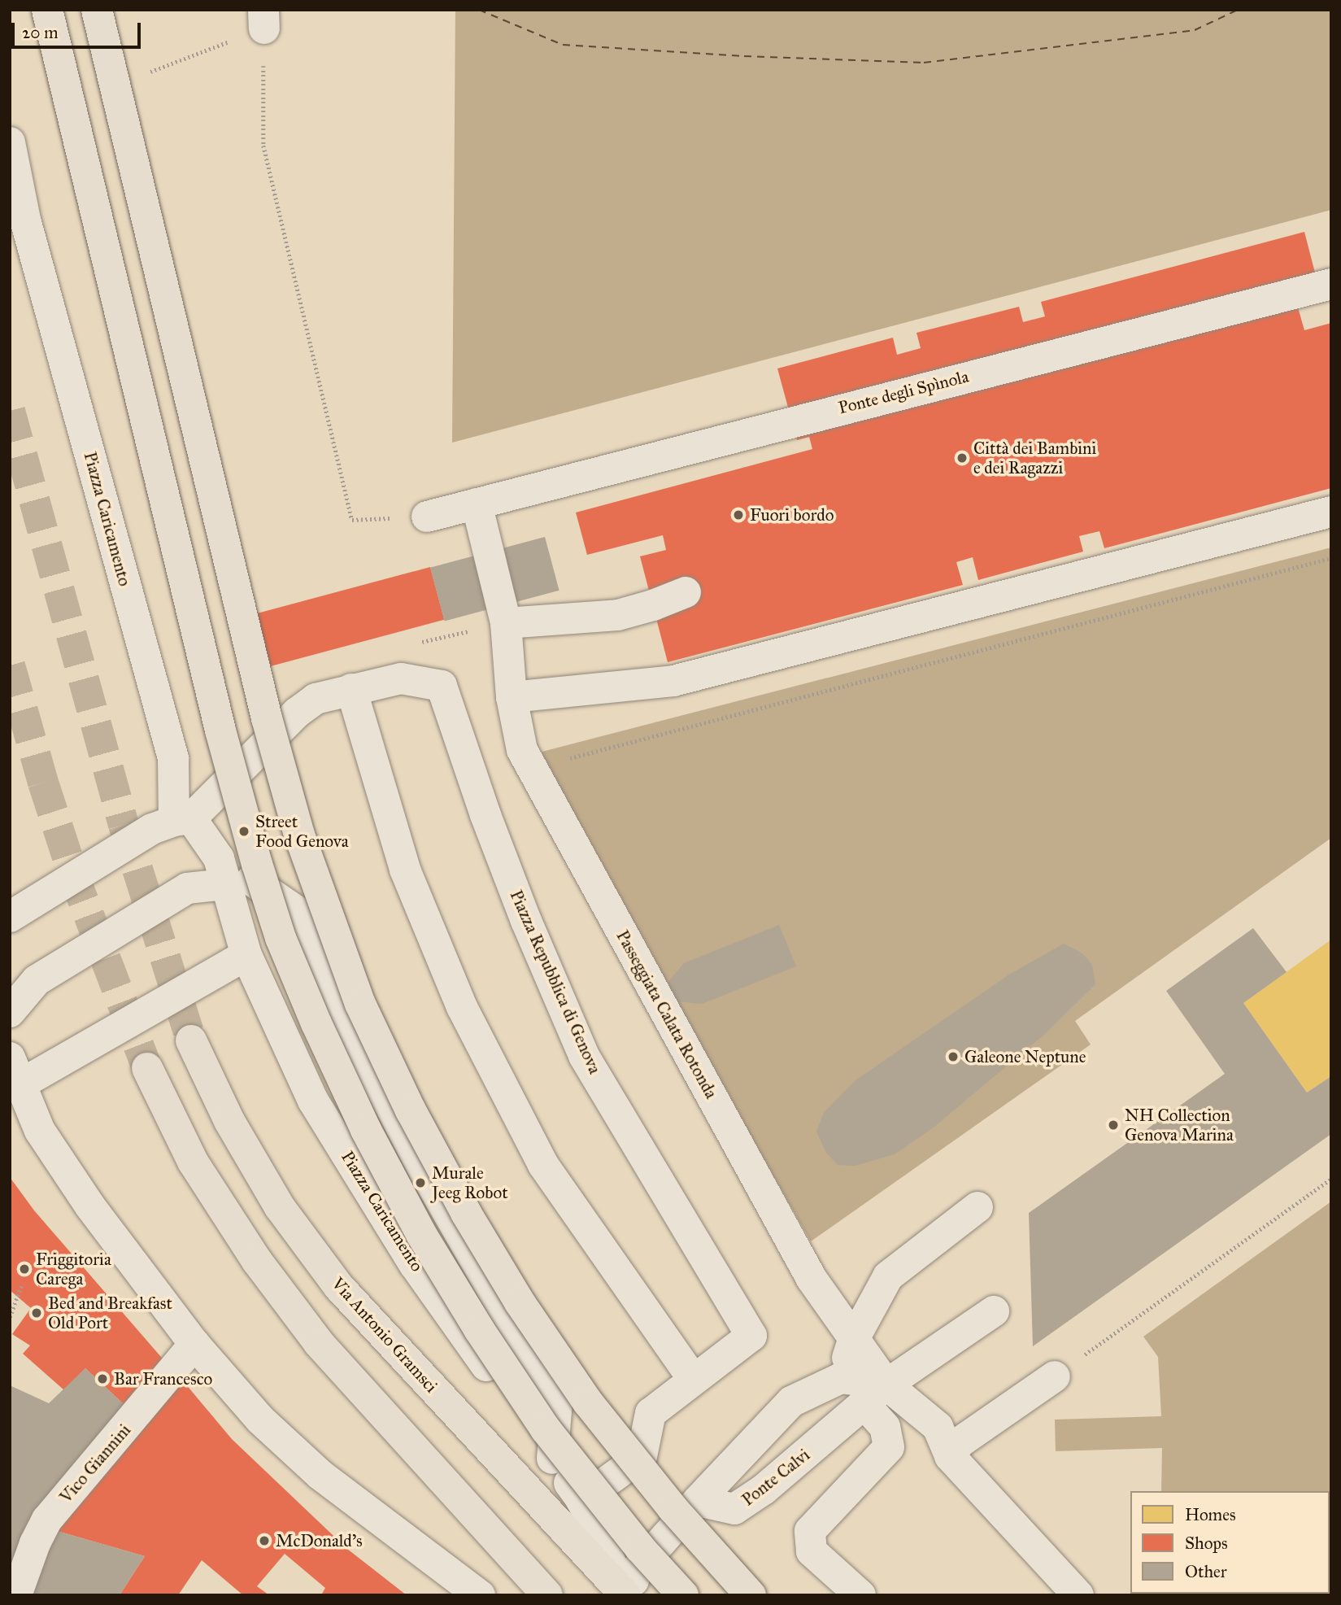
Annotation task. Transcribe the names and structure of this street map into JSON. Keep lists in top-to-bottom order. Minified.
{"streets":{"main road":["Via Antonio Gramsci"],"street":["Ponte degli Spìnola","Piazza Caricamento","Piazza Repubblica di Genova","Passeggiata Calata Rotonda","Vico Giannini","Ponte Calvi"]},"crossings":[["Ponte degli Spìnola","Passeggiata Calata Rotonda"],["Piazza Caricamento","Piazza Repubblica di Genova"],["Piazza Caricamento","Via Antonio Gramsci"]],"places":["Città dei Bambini e dei Ragazzi","Fuori bordo","Street Food Genova","Galeone Neptune","NH Collection Genova Marina","Murale Jeeg Robot","Friggitoria Carega","Bed and Breakfast Old Port","Bar Francesco","McDonald's"],"legend":["Homes","Shops","Other"],"scale_bar":"20 m"}
